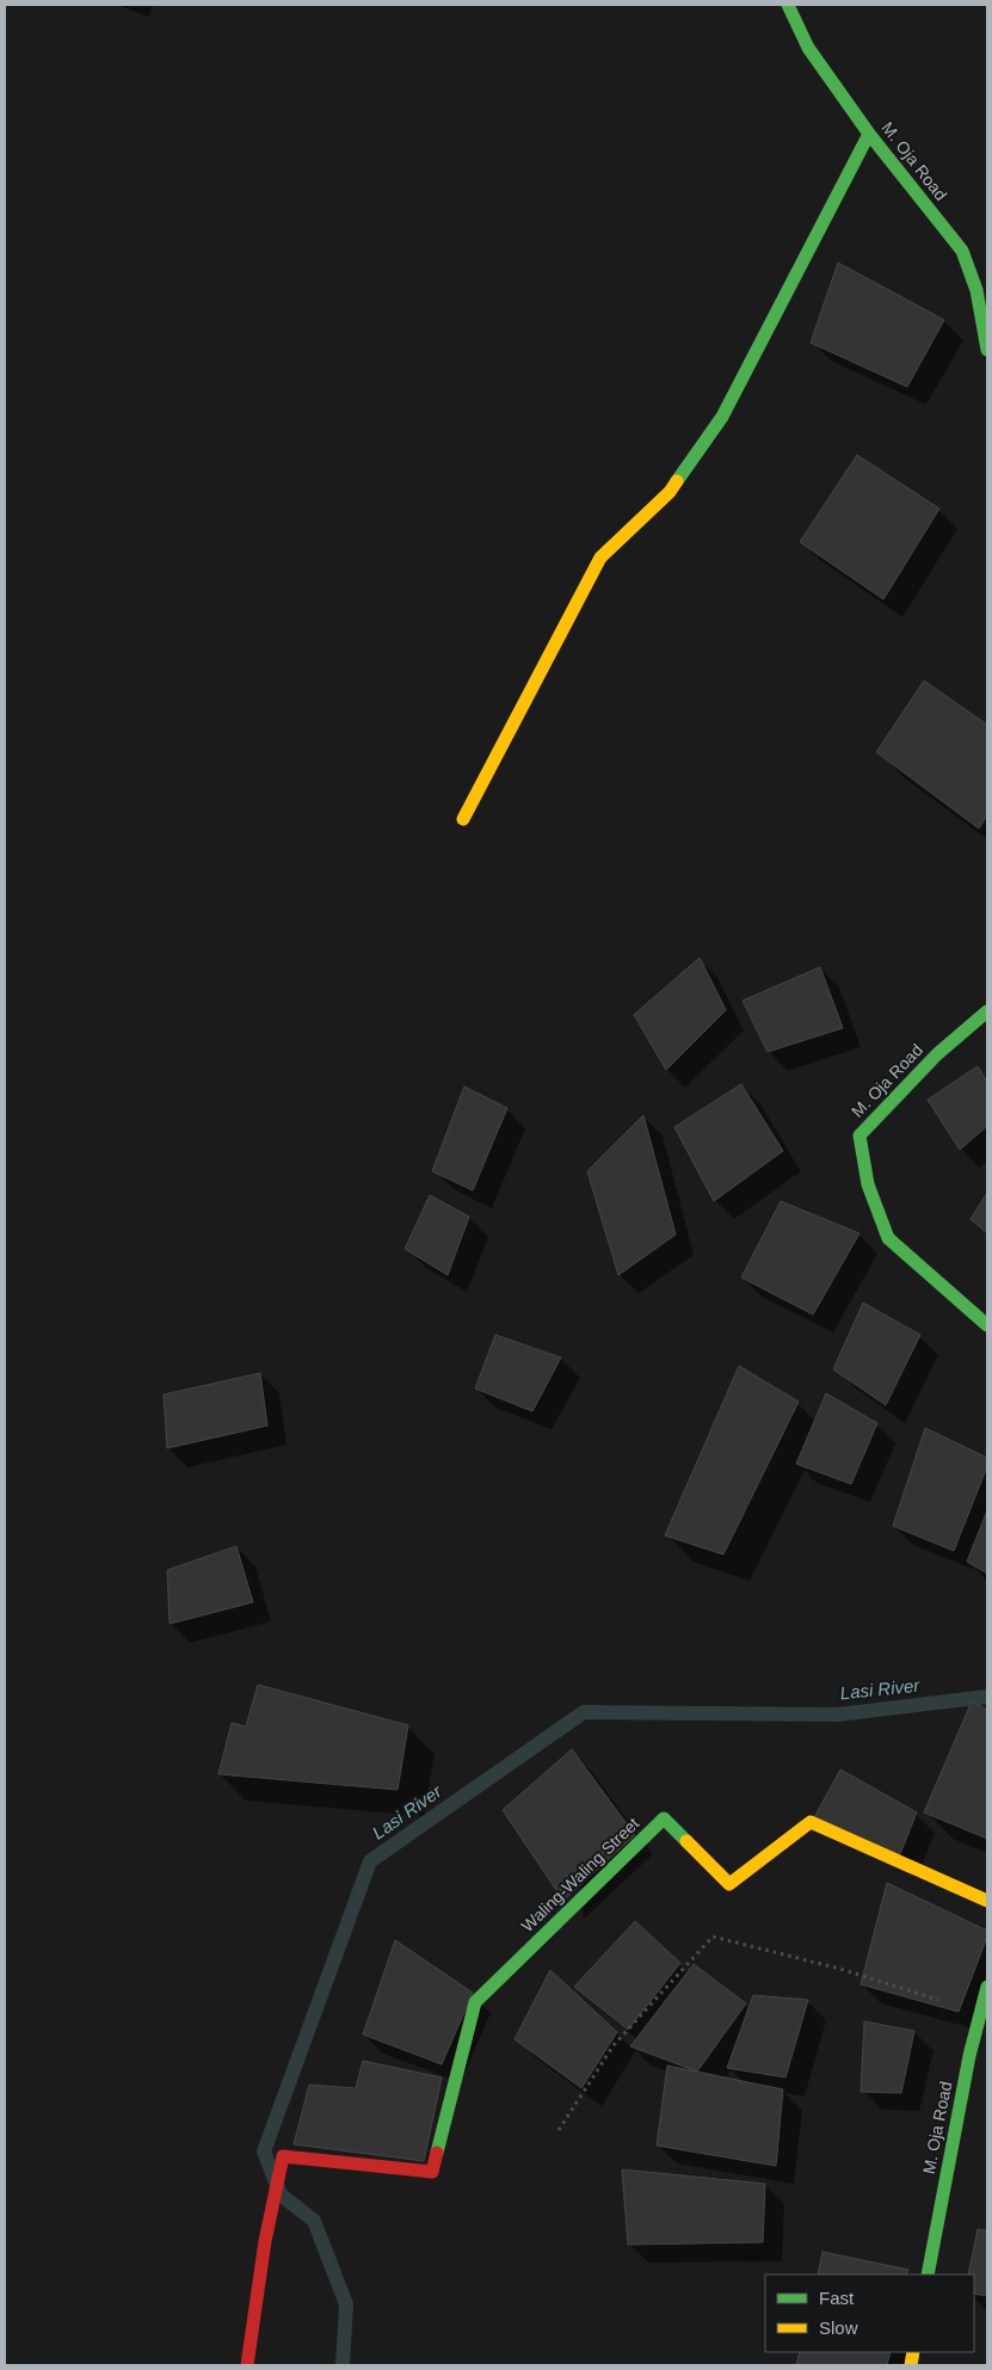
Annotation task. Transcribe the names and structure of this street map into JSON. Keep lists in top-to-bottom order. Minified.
{"streets":{"street":["M. Oja Road","Waling-Waling Street"]},"water":["Lasi River"],"legend":["Fast","Slow"]}
